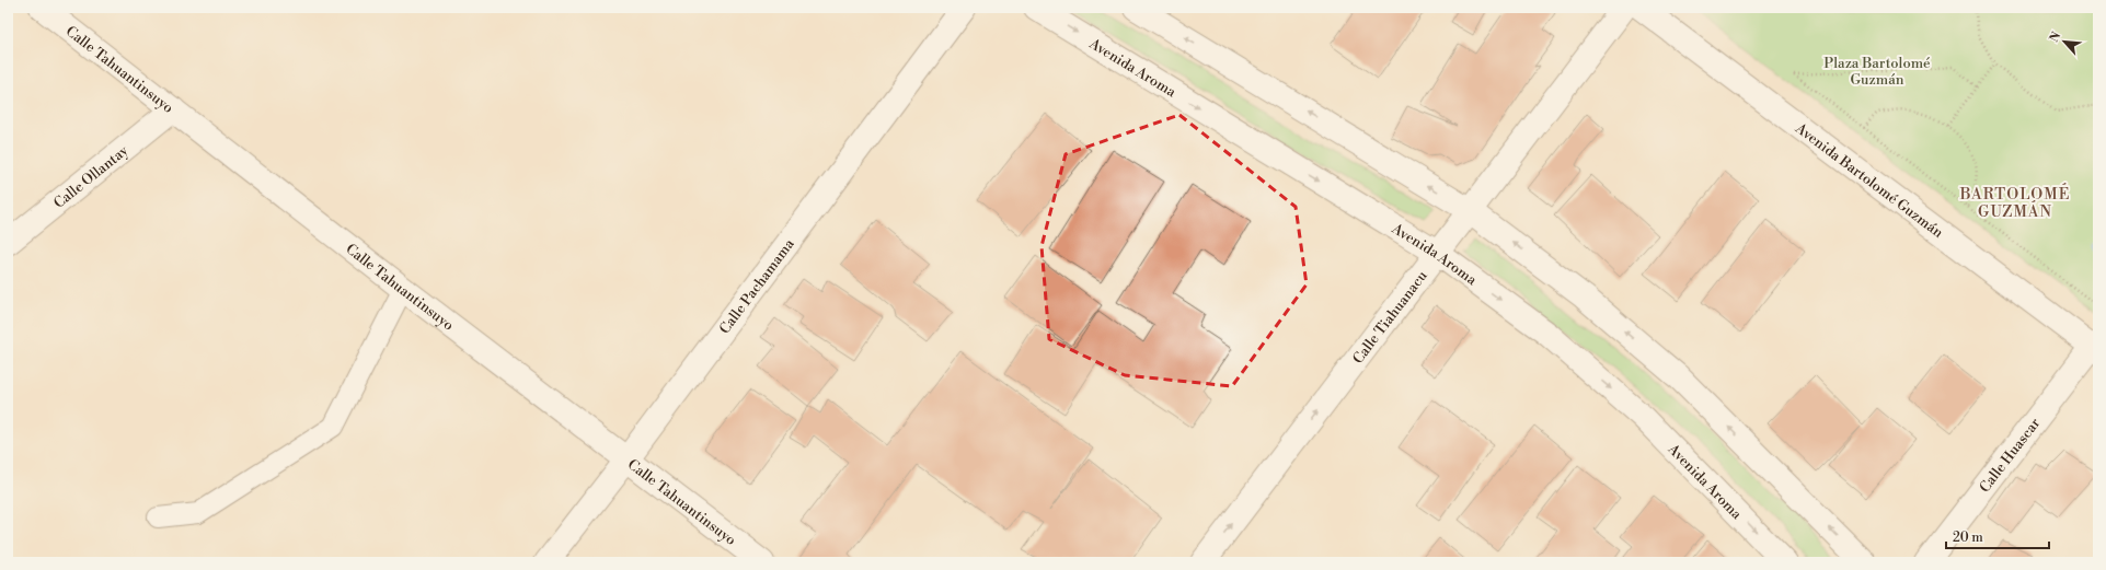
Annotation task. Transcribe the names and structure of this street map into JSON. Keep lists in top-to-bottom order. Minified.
{"streets":{"street":["Avenida Aroma","Calle Tahuantinsuyo","Calle Ollantay","Avenida Bartolomé Guzmán","Calle Pachamama","Calle Tiahuanacu","Calle Huascar"]},"crossings":[["Avenida Aroma","Calle Tiahuanacu"],["Calle Tahuantinsuyo","Calle Ollantay"],["Calle Tahuantinsuyo","Calle Pachamama"],["Avenida Bartolomé Guzmán","Calle Huascar"]],"one_way":["Calle Tiahuanacu"],"districts":["BARTOLOMÉ GUZMÁN"],"parks":["Plaza Bartolomé Guzmán"],"scale_bar":"20 m","north":"top left"}
